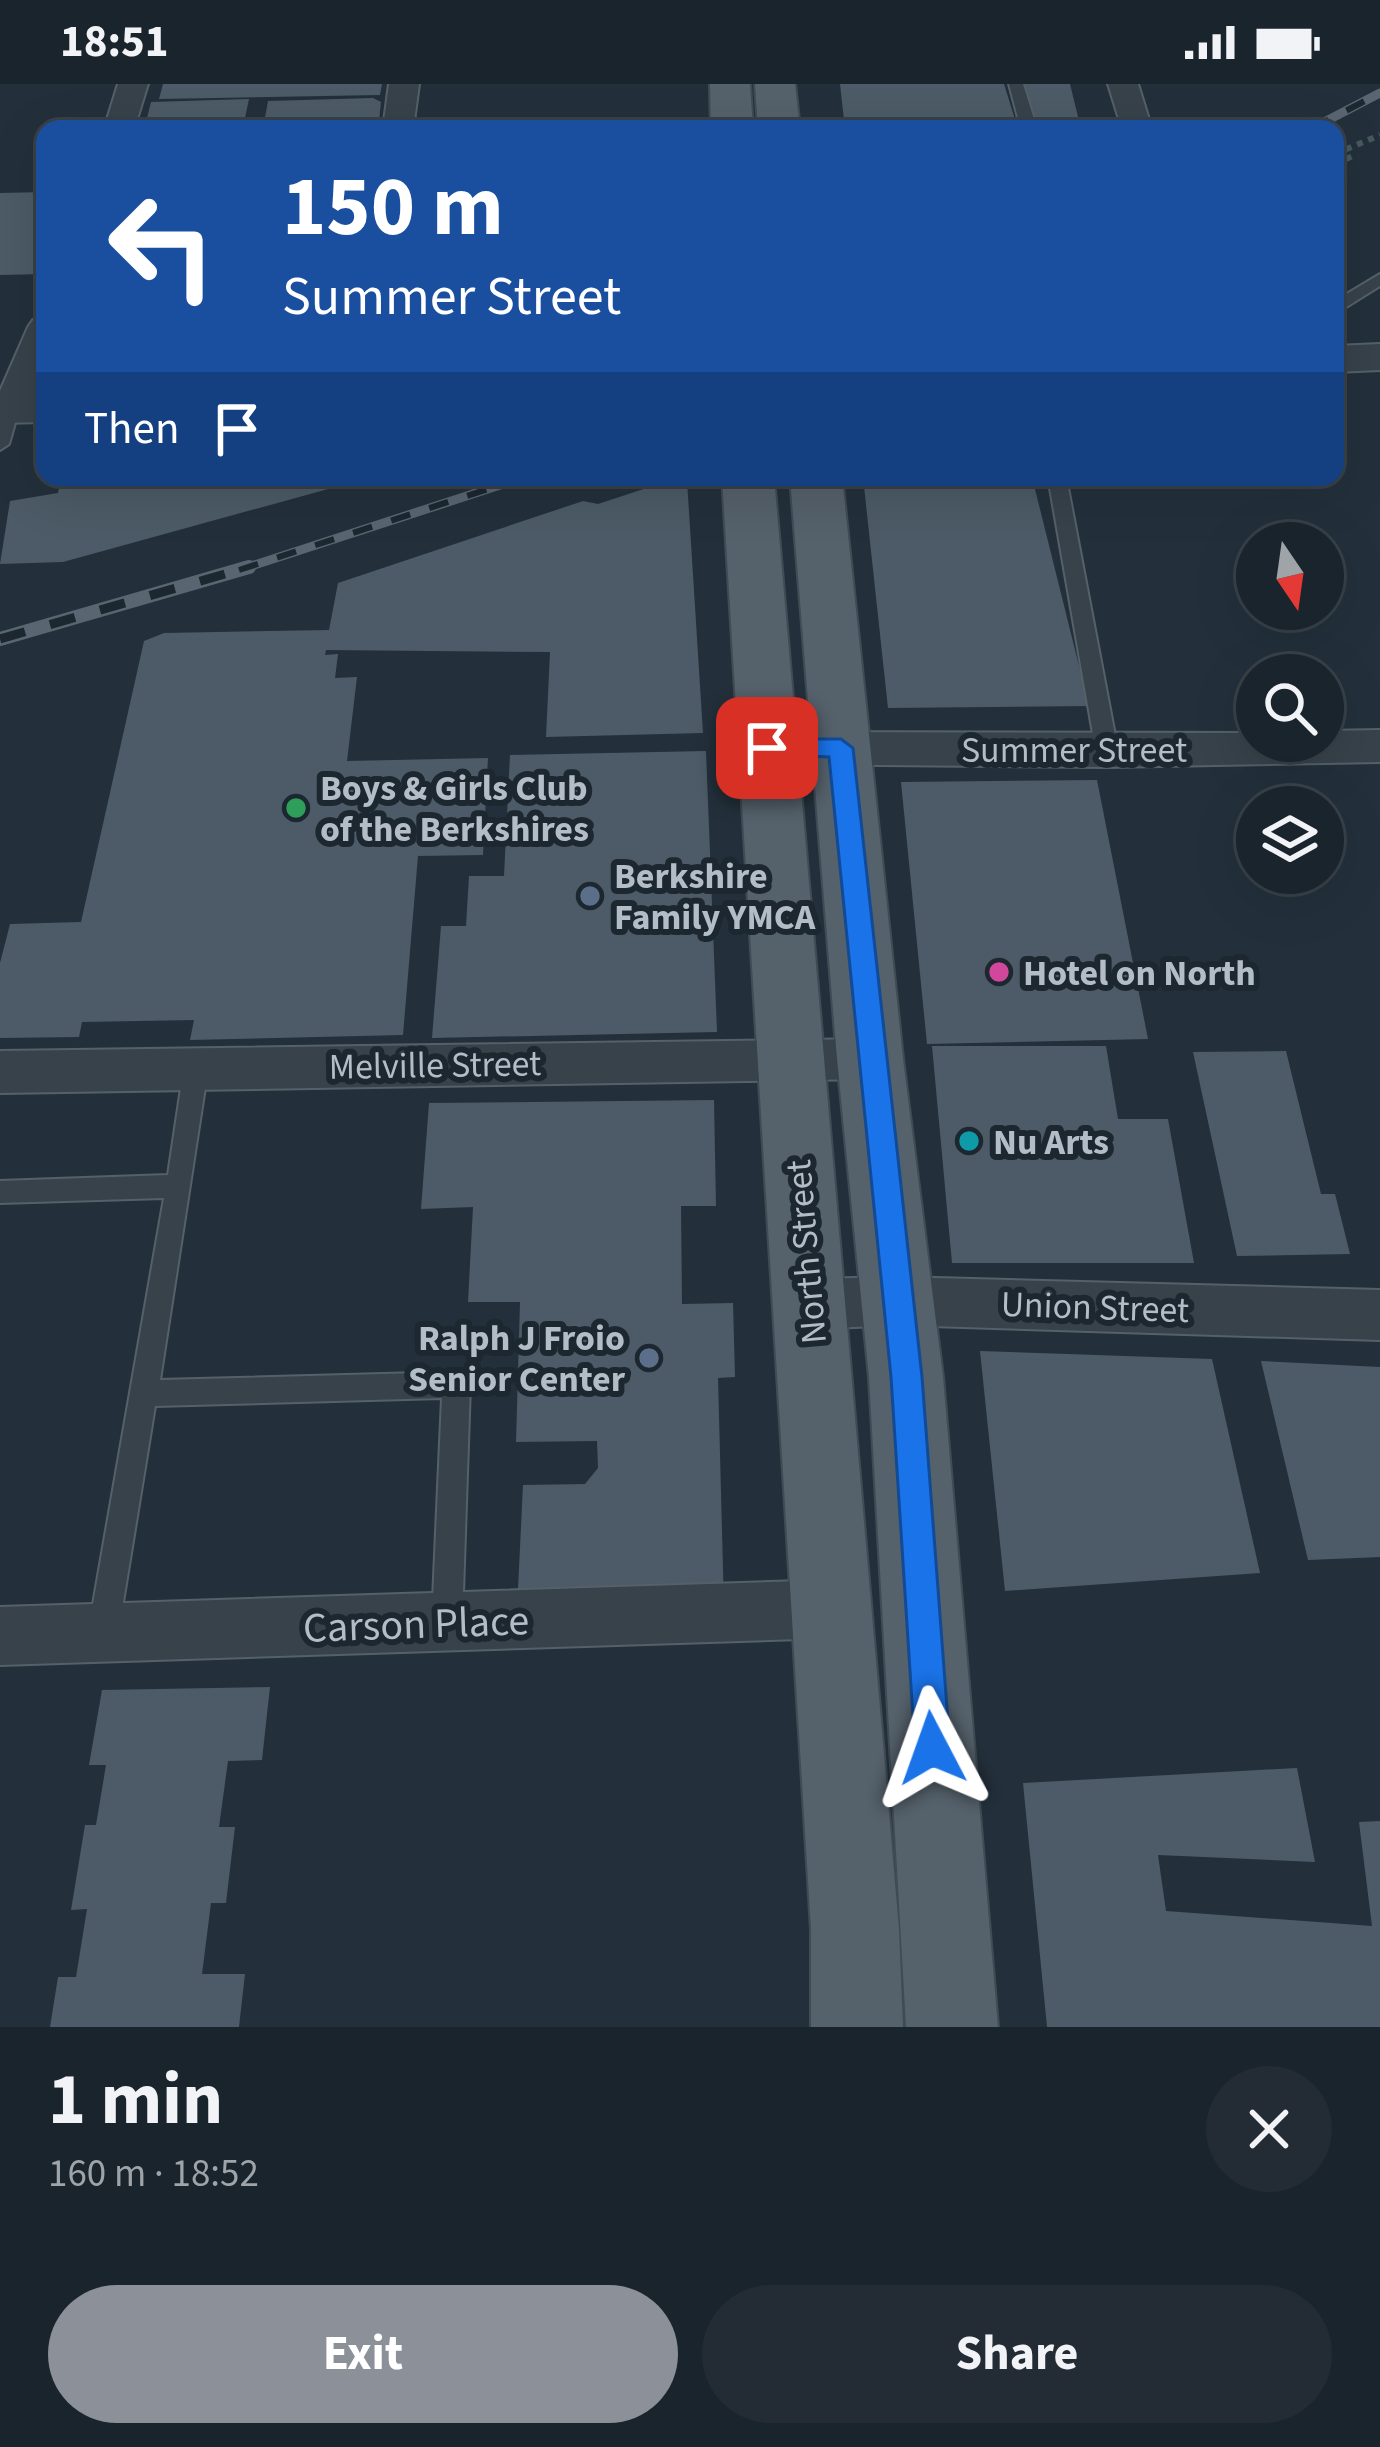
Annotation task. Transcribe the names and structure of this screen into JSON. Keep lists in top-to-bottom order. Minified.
{"streets":{"main road":["North Street"],"street":["Summer Street","Melville Street","Union Street","Carson Place"]},"crossings":[["Summer Street","North Street"],["Melville Street","North Street"],["North Street","Union Street"],["North Street","Carson Place"]],"places":["Boys & Girls Club of the Berkshires","Berkshire Family YMCA","Hotel on North","Nu Arts","Ralph J Froio Senior Center"],"north":"bottom","page":{"status":"18:51","turn":["150 m","Summer Street"],"then":"Then","heading":["1 min","160 m · 18:52"],"buttons":["Exit","Share"]}}
